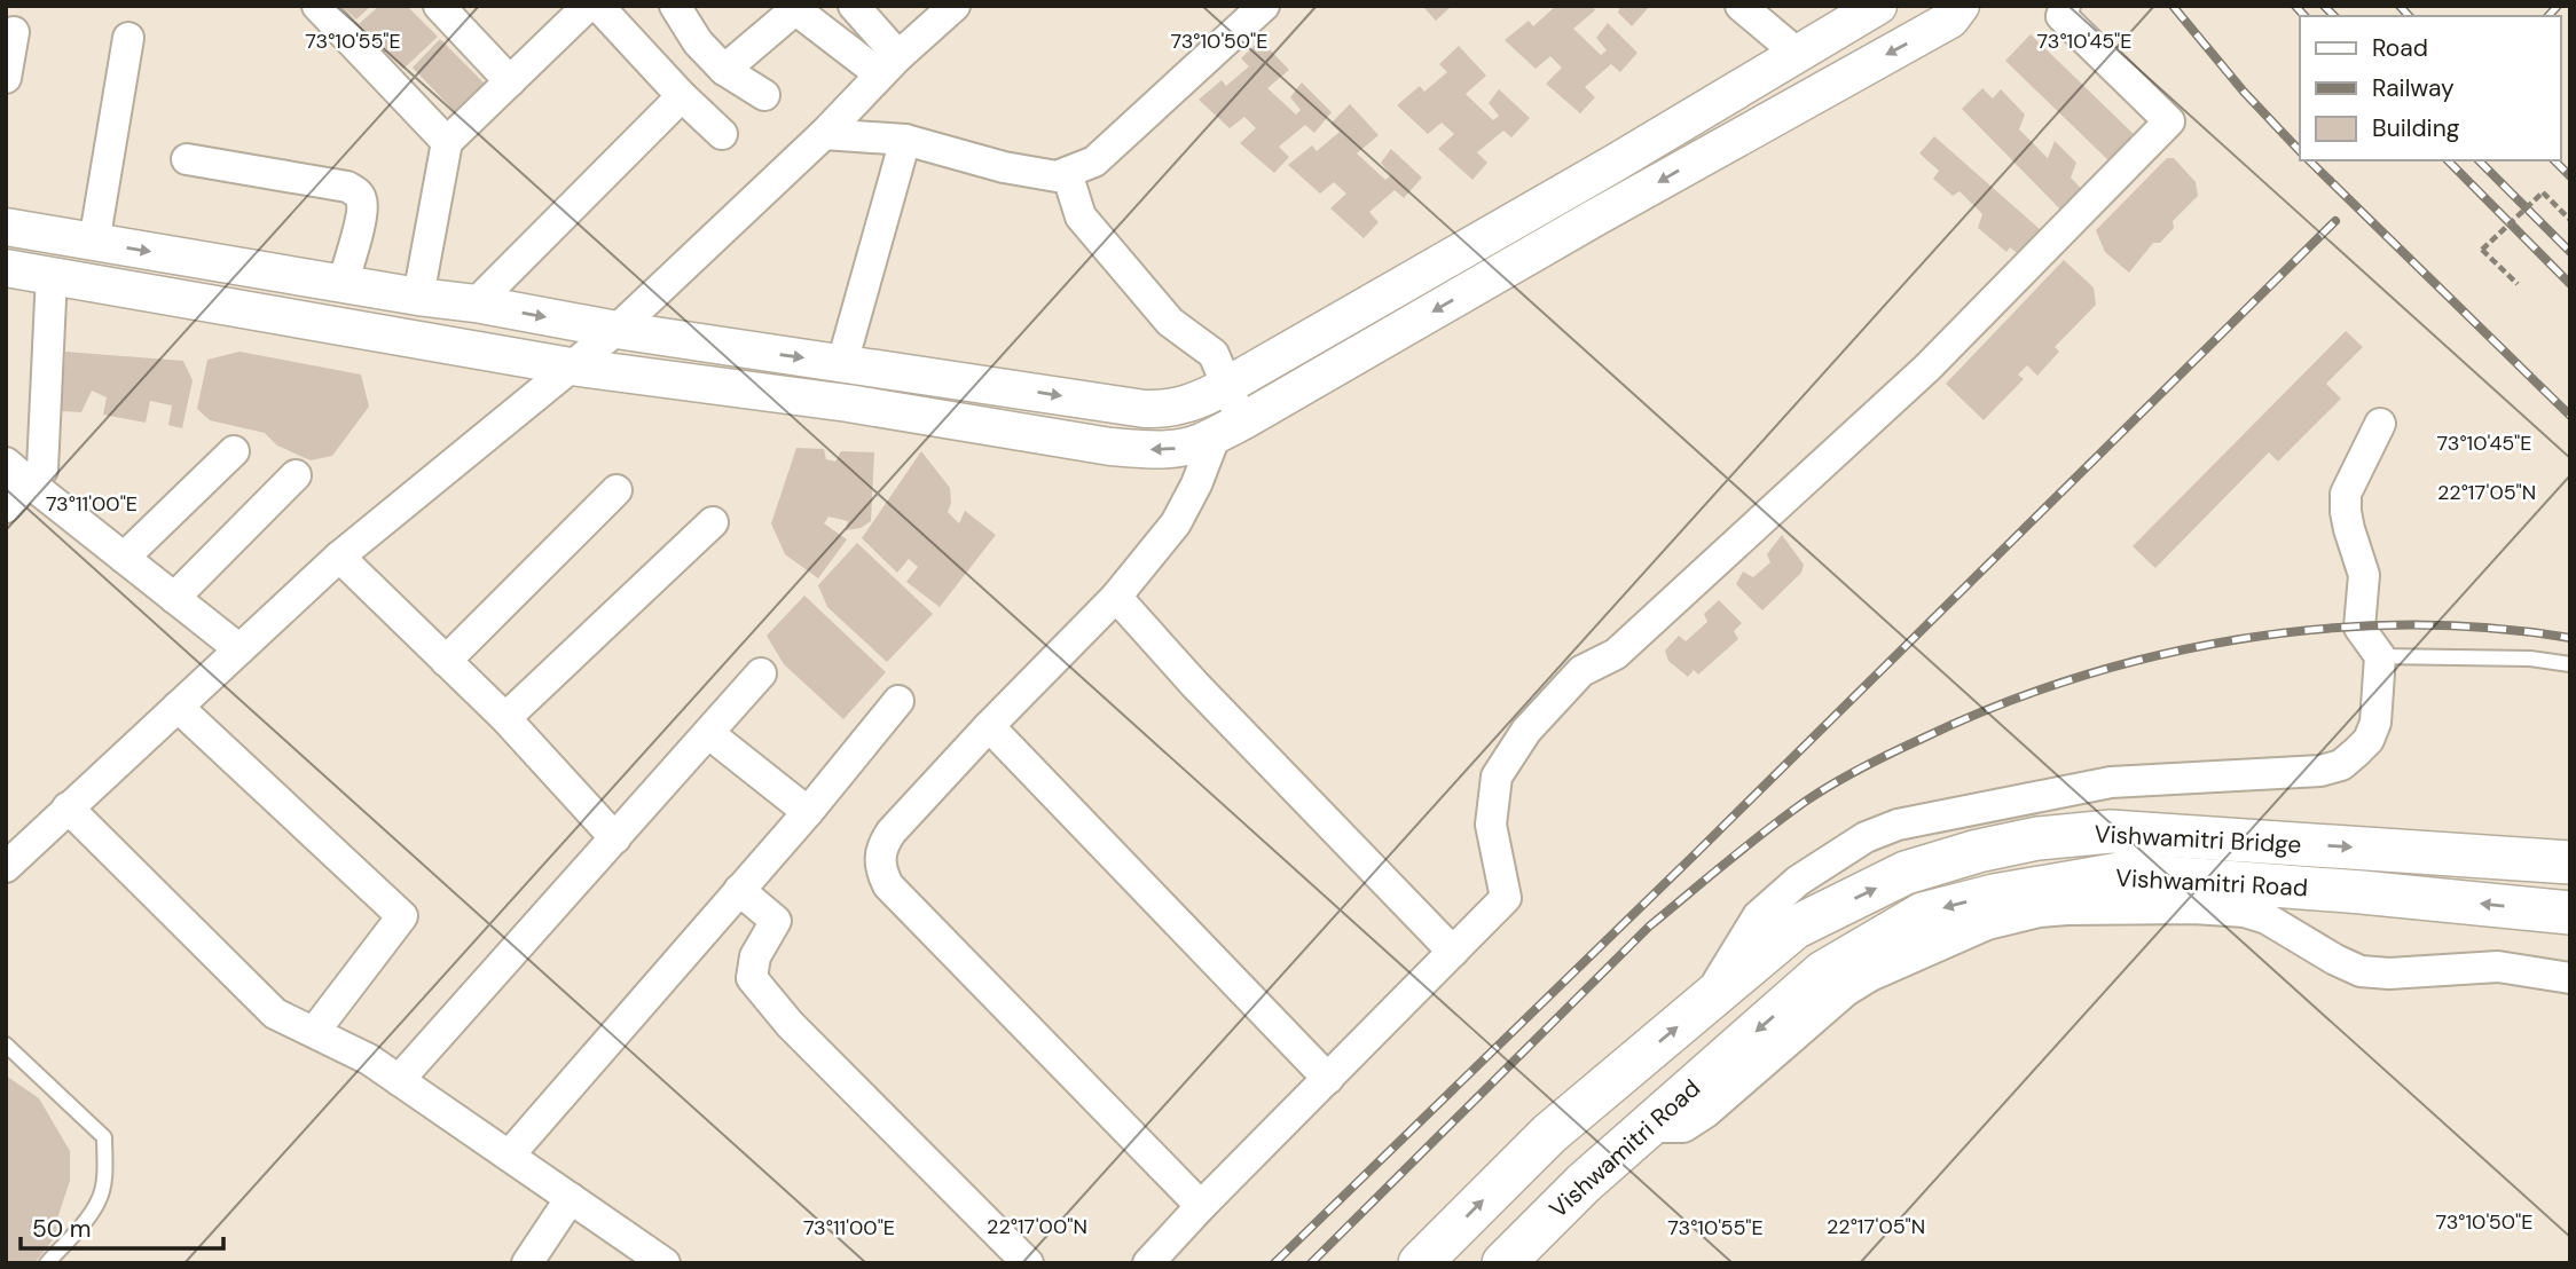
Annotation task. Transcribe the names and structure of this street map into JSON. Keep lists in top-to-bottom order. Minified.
{"streets":{"main road":["Vishwamitri Bridge","Vishwamitri Road"]},"one_way":["Vishwamitri Bridge","Vishwamitri Road"],"legend":["Road","Railway","Building"],"scale_bar":"50 m","coordinates":["73°10'55\"E","73°10'50\"E","73°10'45\"E","22°17'05\"N","73°11'00\"E","22°17'00\"N"]}
